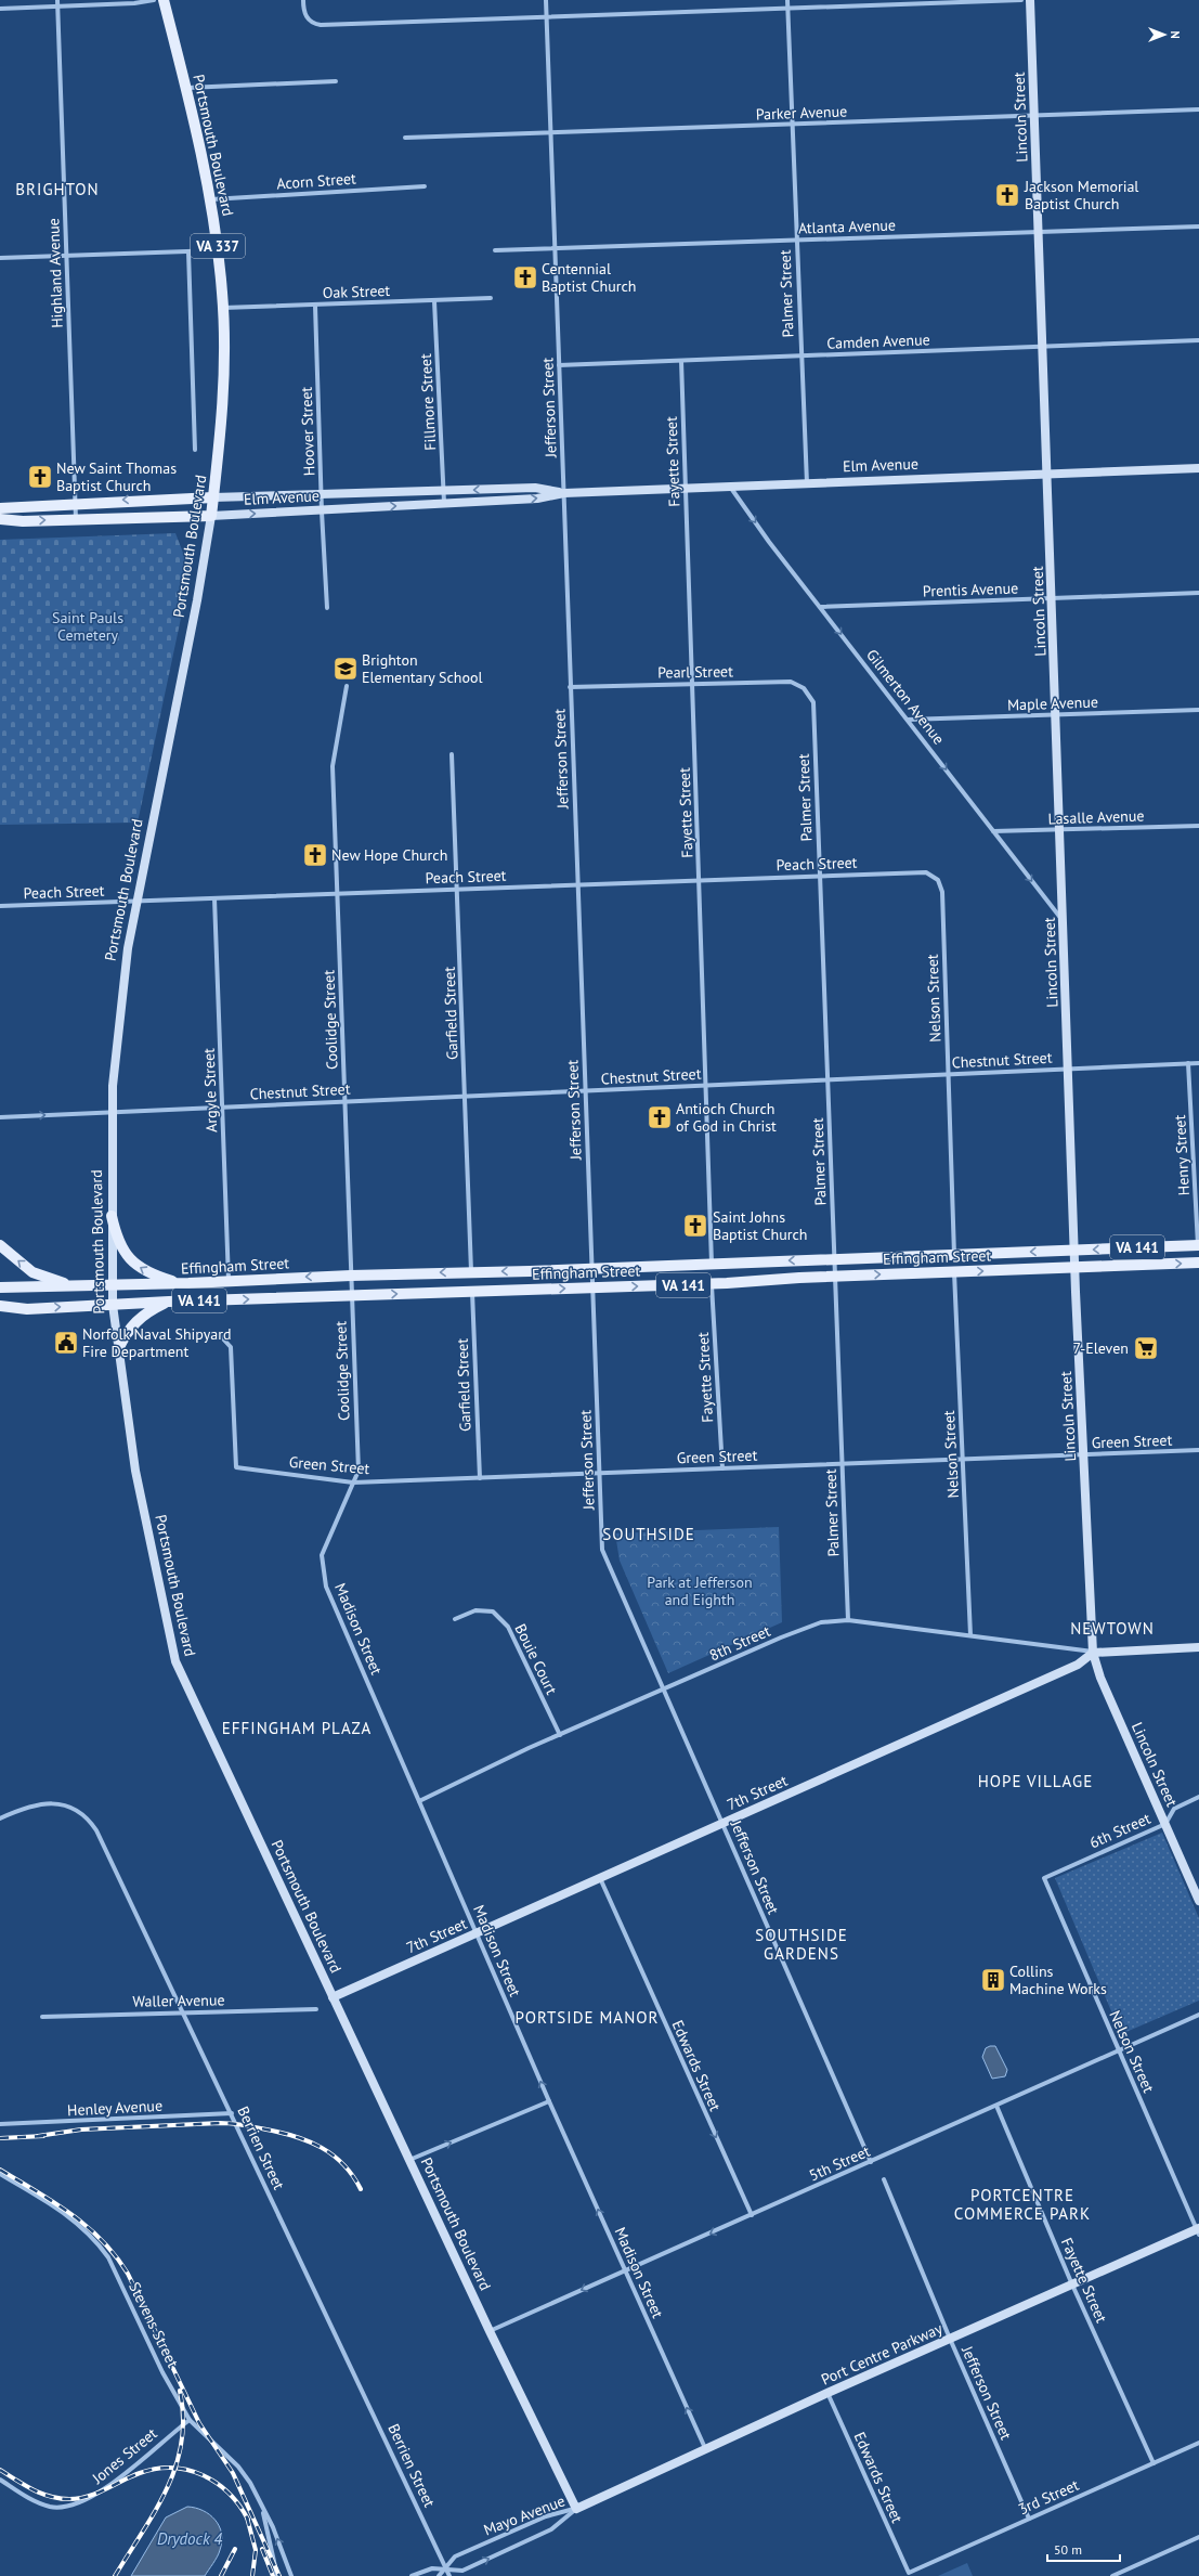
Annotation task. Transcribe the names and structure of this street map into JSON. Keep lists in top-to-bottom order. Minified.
{"streets":{"main road":["Lincoln Street","Portsmouth Boulevard","VA 337","Elm Avenue","VA 141","Effingham Street","7th Street","Port Centre Parkway"],"street":["Parker Avenue","Acorn Street","Atlanta Avenue","Highland Avenue","Oak Street","Palmer Street","Camden Avenue","Fillmore Street","Jefferson Street","Hoover Street","Fayette Street","Prentis Avenue","Pearl Street","Gilmerton Avenue","Maple Avenue","Lasalle Avenue","Peach Street","Nelson Street","Garfield Street","Coolidge Street","Chestnut Street","Argyle Street","Henry Street","Green Street","Madison Street","8th Street","Bouie Court","6th Street","Waller Avenue","Edwards Street","Henley Avenue","Berrien Street","5th Street","Stevens Street","Jones Street","3rd Street","Mayo Avenue"]},"crossings":[["Parker Avenue","Lincoln Street"],["Parker Avenue","Palmer Street"],["Parker Avenue","Jefferson Street"],["Lincoln Street","Atlanta Avenue"],["Lincoln Street","Camden Avenue"],["Lincoln Street","Elm Avenue"],["Lincoln Street","Prentis Avenue"],["Lincoln Street","Gilmerton Avenue"],["Lincoln Street","Maple Avenue"],["Lincoln Street","Lasalle Avenue"],["Lincoln Street","Chestnut Street"],["Lincoln Street","Effingham Street"],["Lincoln Street","Green Street"],["Lincoln Street","8th Street"],["Lincoln Street","7th Street"],["Lincoln Street","6th Street"],["Portsmouth Boulevard","Acorn Street"],["Portsmouth Boulevard","Oak Street"],["Portsmouth Boulevard","Elm Avenue"],["Portsmouth Boulevard","Peach Street"],["Portsmouth Boulevard","Chestnut Street"],["Portsmouth Boulevard","Effingham Street"],["Portsmouth Boulevard","7th Street"],["Portsmouth Boulevard","5th Street"],["Portsmouth Boulevard","Port Centre Parkway"],["Portsmouth Boulevard","Mayo Avenue"],["Atlanta Avenue","Palmer Street"],["Atlanta Avenue","Jefferson Street"],["Highland Avenue","Elm Avenue"],["Oak Street","Fillmore Street"],["Oak Street","Hoover Street"],["Palmer Street","Camden Avenue"],["Palmer Street","Elm Avenue"],["Palmer Street","Pearl Street"],["Palmer Street","Peach Street"],["Palmer Street","Chestnut Street"],["Palmer Street","Effingham Street"],["Palmer Street","Green Street"],["Palmer Street","8th Street"],["Camden Avenue","Jefferson Street"],["Camden Avenue","Fayette Street"],["Fillmore Street","Elm Avenue"],["Jefferson Street","Elm Avenue"],["Jefferson Street","Pearl Street"],["Jefferson Street","Peach Street"],["Jefferson Street","Chestnut Street"],["Jefferson Street","Effingham Street"],["Jefferson Street","Green Street"],["Jefferson Street","8th Street"],["Jefferson Street","7th Street"],["Jefferson Street","5th Street"],["Jefferson Street","Port Centre Parkway"],["Jefferson Street","3rd Street"],["Hoover Street","Elm Avenue"],["Fayette Street","Elm Avenue"],["Fayette Street","Pearl Street"],["Fayette Street","Peach Street"],["Fayette Street","Chestnut Street"],["Fayette Street","Effingham Street"],["Fayette Street","Green Street"],["Fayette Street","5th Street"],["Fayette Street","Port Centre Parkway"],["Fayette Street","3rd Street"],["Elm Avenue","Gilmerton Avenue"],["Prentis Avenue","Gilmerton Avenue"],["Gilmerton Avenue","Maple Avenue"],["Gilmerton Avenue","Lasalle Avenue"],["Peach Street","Nelson Street"],["Peach Street","Garfield Street"],["Peach Street","Coolidge Street"],["Peach Street","Argyle Street"],["Nelson Street","Chestnut Street"],["Nelson Street","Effingham Street"],["Nelson Street","Green Street"],["Nelson Street","8th Street"],["Nelson Street","6th Street"],["Nelson Street","5th Street"],["Nelson Street","Port Centre Parkway"],["Garfield Street","Chestnut Street"],["Garfield Street","Effingham Street"],["Garfield Street","Green Street"],["Coolidge Street","Chestnut Street"],["Coolidge Street","Effingham Street"],["Coolidge Street","Green Street"],["Coolidge Street","Madison Street"],["Chestnut Street","Argyle Street"],["Chestnut Street","Henry Street"],["Argyle Street","Effingham Street"],["Henry Street","Effingham Street"],["Green Street","Madison Street"],["Madison Street","8th Street"],["Madison Street","7th Street"],["Madison Street","5th Street"],["Madison Street","Port Centre Parkway"],["8th Street","Bouie Court"],["8th Street","7th Street"],["7th Street","Edwards Street"],["Waller Avenue","Berrien Street"],["Edwards Street","5th Street"],["Edwards Street","Port Centre Parkway"],["Edwards Street","3rd Street"],["Henley Avenue","Berrien Street"],["Berrien Street","Mayo Avenue"],["Stevens Street","Jones Street"],["Port Centre Parkway","Mayo Avenue"]],"one_way":["Gilmerton Avenue","Madison Street","Edwards Street","5th Street"],"districts":["BRIGHTON","SOUTHSIDE","NEWTOWN","EFFINGHAM PLAZA","HOPE VILLAGE","SOUTHSIDE GARDENS","PORTSIDE MANOR","PORTCENTRE COMMERCE PARK"],"water":["Drydock 4"],"parks":["Saint Pauls Cemetery","Park at Jefferson and Eighth"],"places":{"church":["Jackson Memorial Baptist Church","Centennial Baptist Church","New Saint Thomas Baptist Church","New Hope Church","Antioch Church of God in Christ","Saint Johns Baptist Church"],"school or university":["Brighton Elementary School"],"public building":["Norfolk Naval Shipyard Fire Department"],"supermarket":["7-Eleven"],"building":["Collins Machine Works"]},"scale_bar":"50 m","north":"right"}
